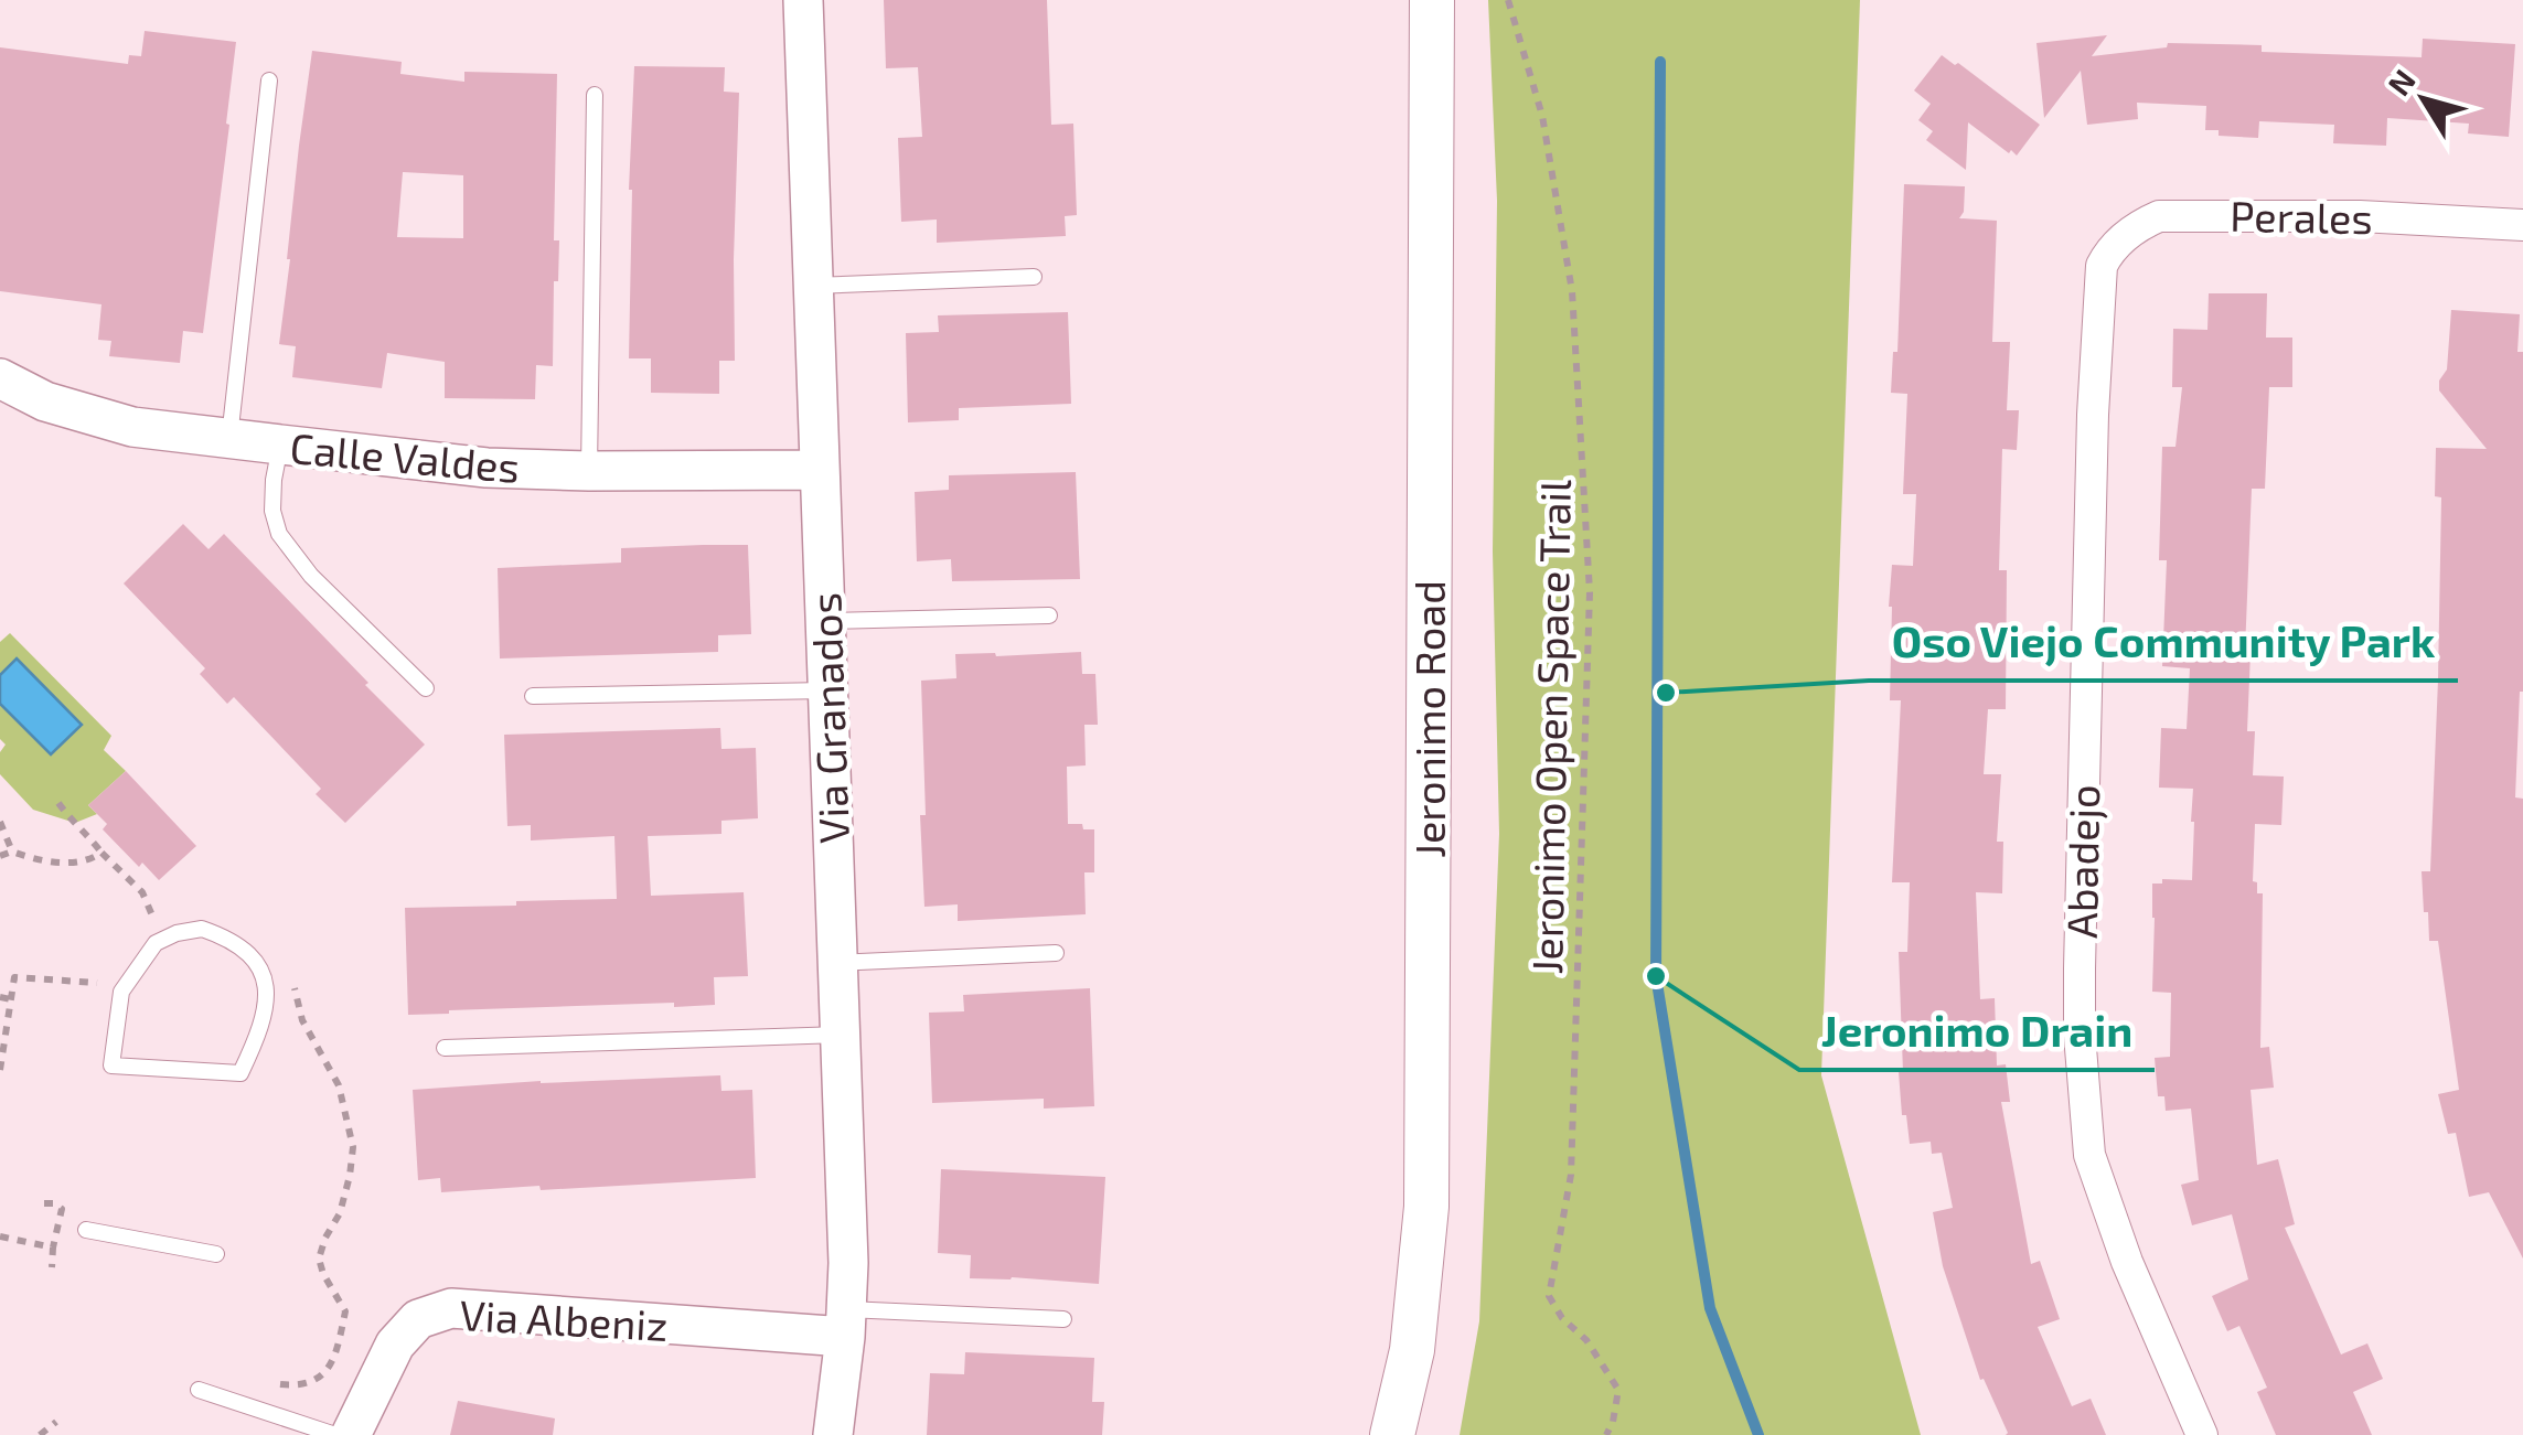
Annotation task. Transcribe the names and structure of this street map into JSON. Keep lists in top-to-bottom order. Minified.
{"streets":{"main road":["Jeronimo Road"],"street":["Perales","Calle Valdes","Via Granados","Abadejo","Via Albeniz"],"path":["Jeronimo Open Space Trail"]},"crossings":[["Perales","Abadejo"],["Calle Valdes","Via Granados"],["Via Granados","Via Albeniz"]],"places":["Oso Viejo Community Park","Jeronimo Drain"],"north":"top left"}
